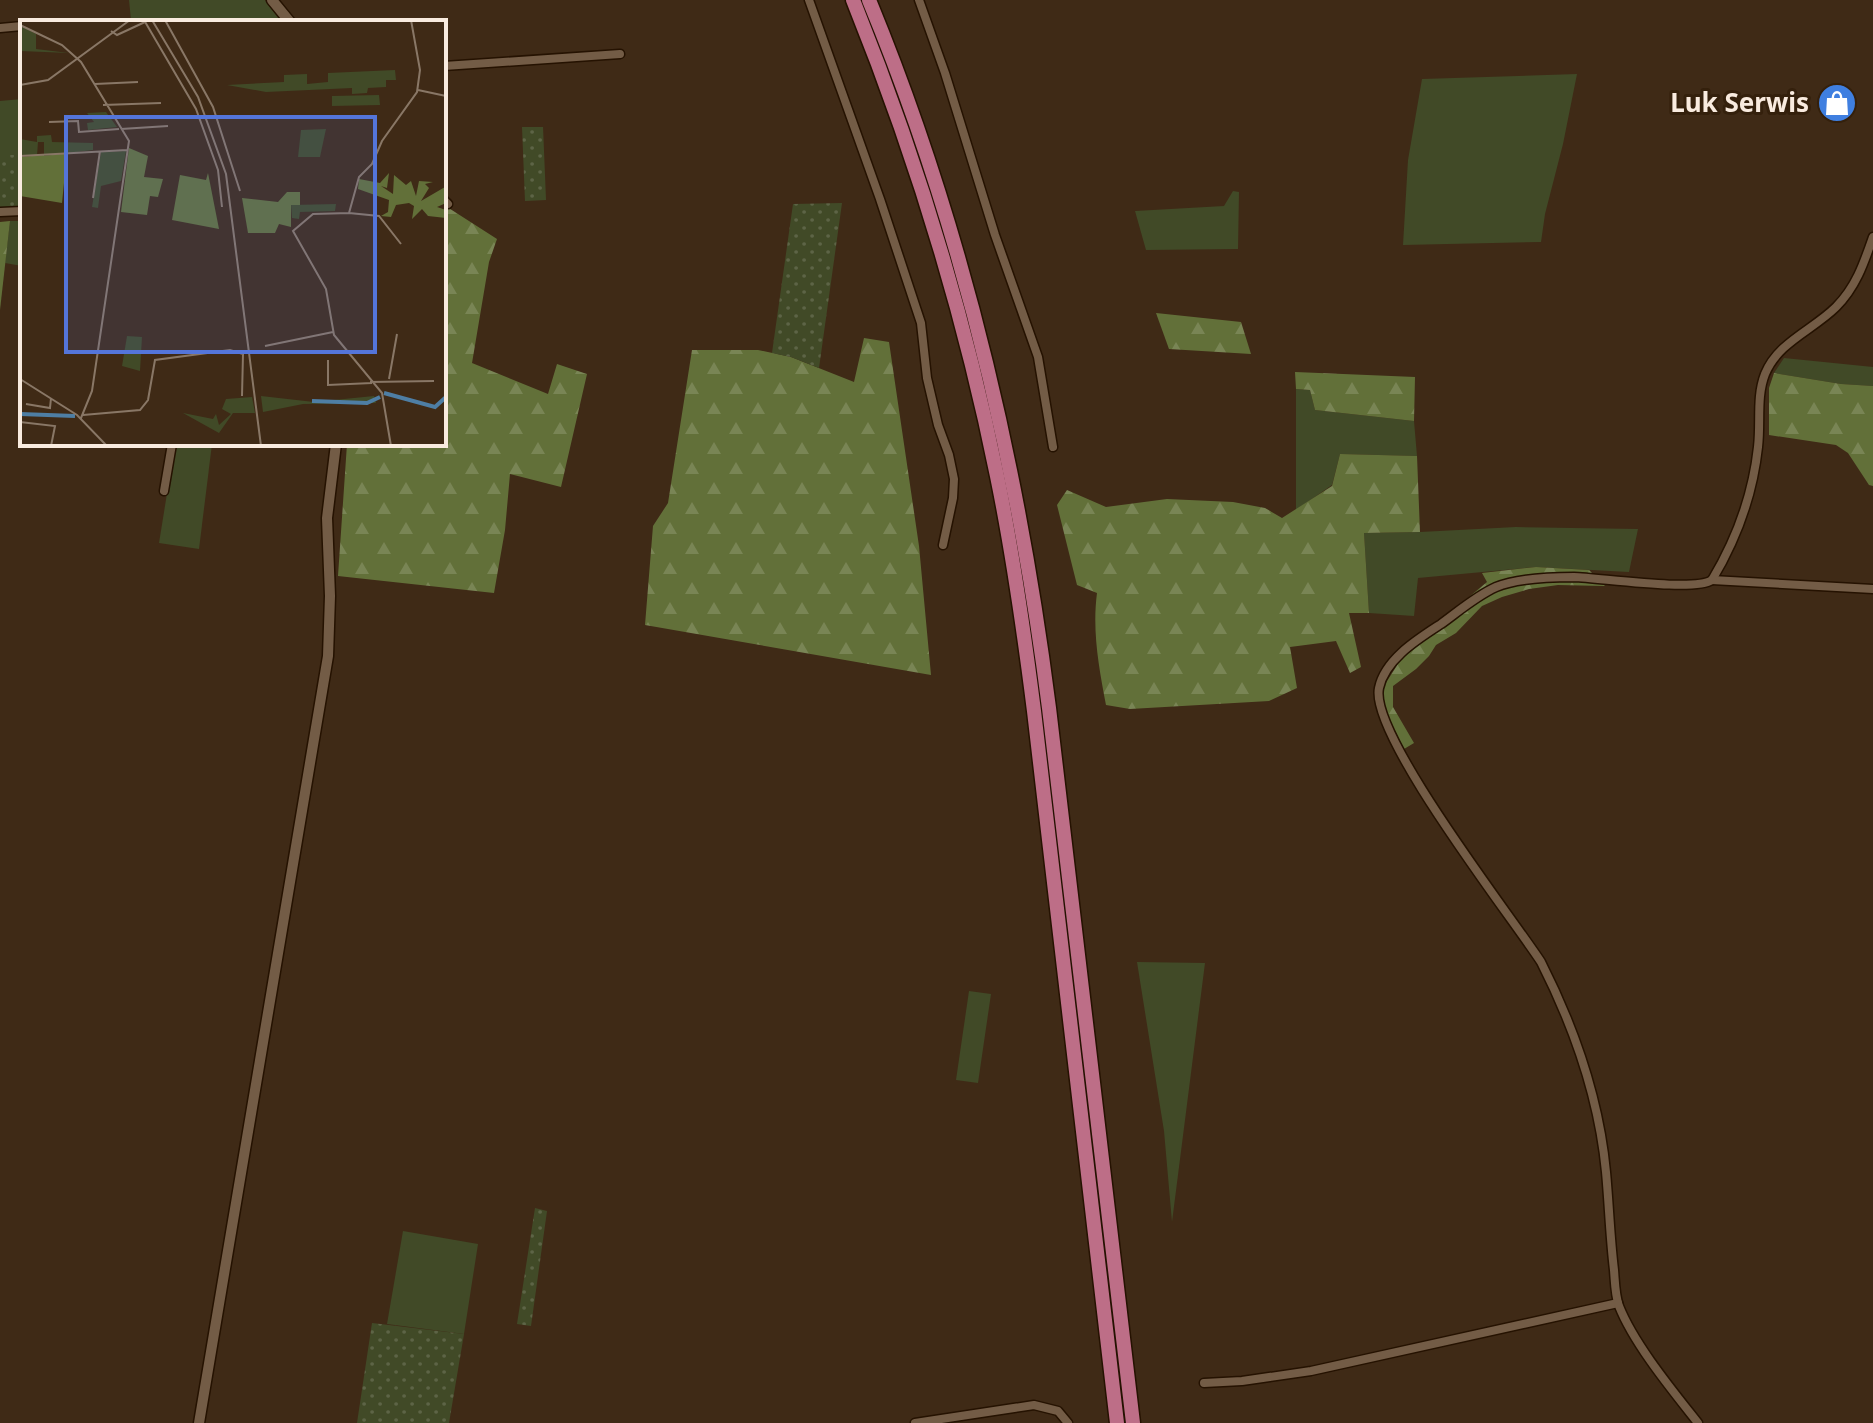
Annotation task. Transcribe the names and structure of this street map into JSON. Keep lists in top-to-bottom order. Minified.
{"places":{"shop":["Luk Serwis"]}}
